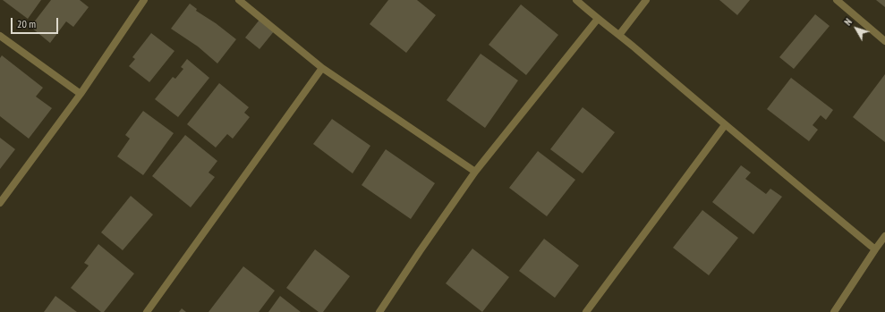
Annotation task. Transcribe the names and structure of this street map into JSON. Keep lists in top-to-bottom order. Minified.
{"scale_bar":"20 m","north":"top left"}
